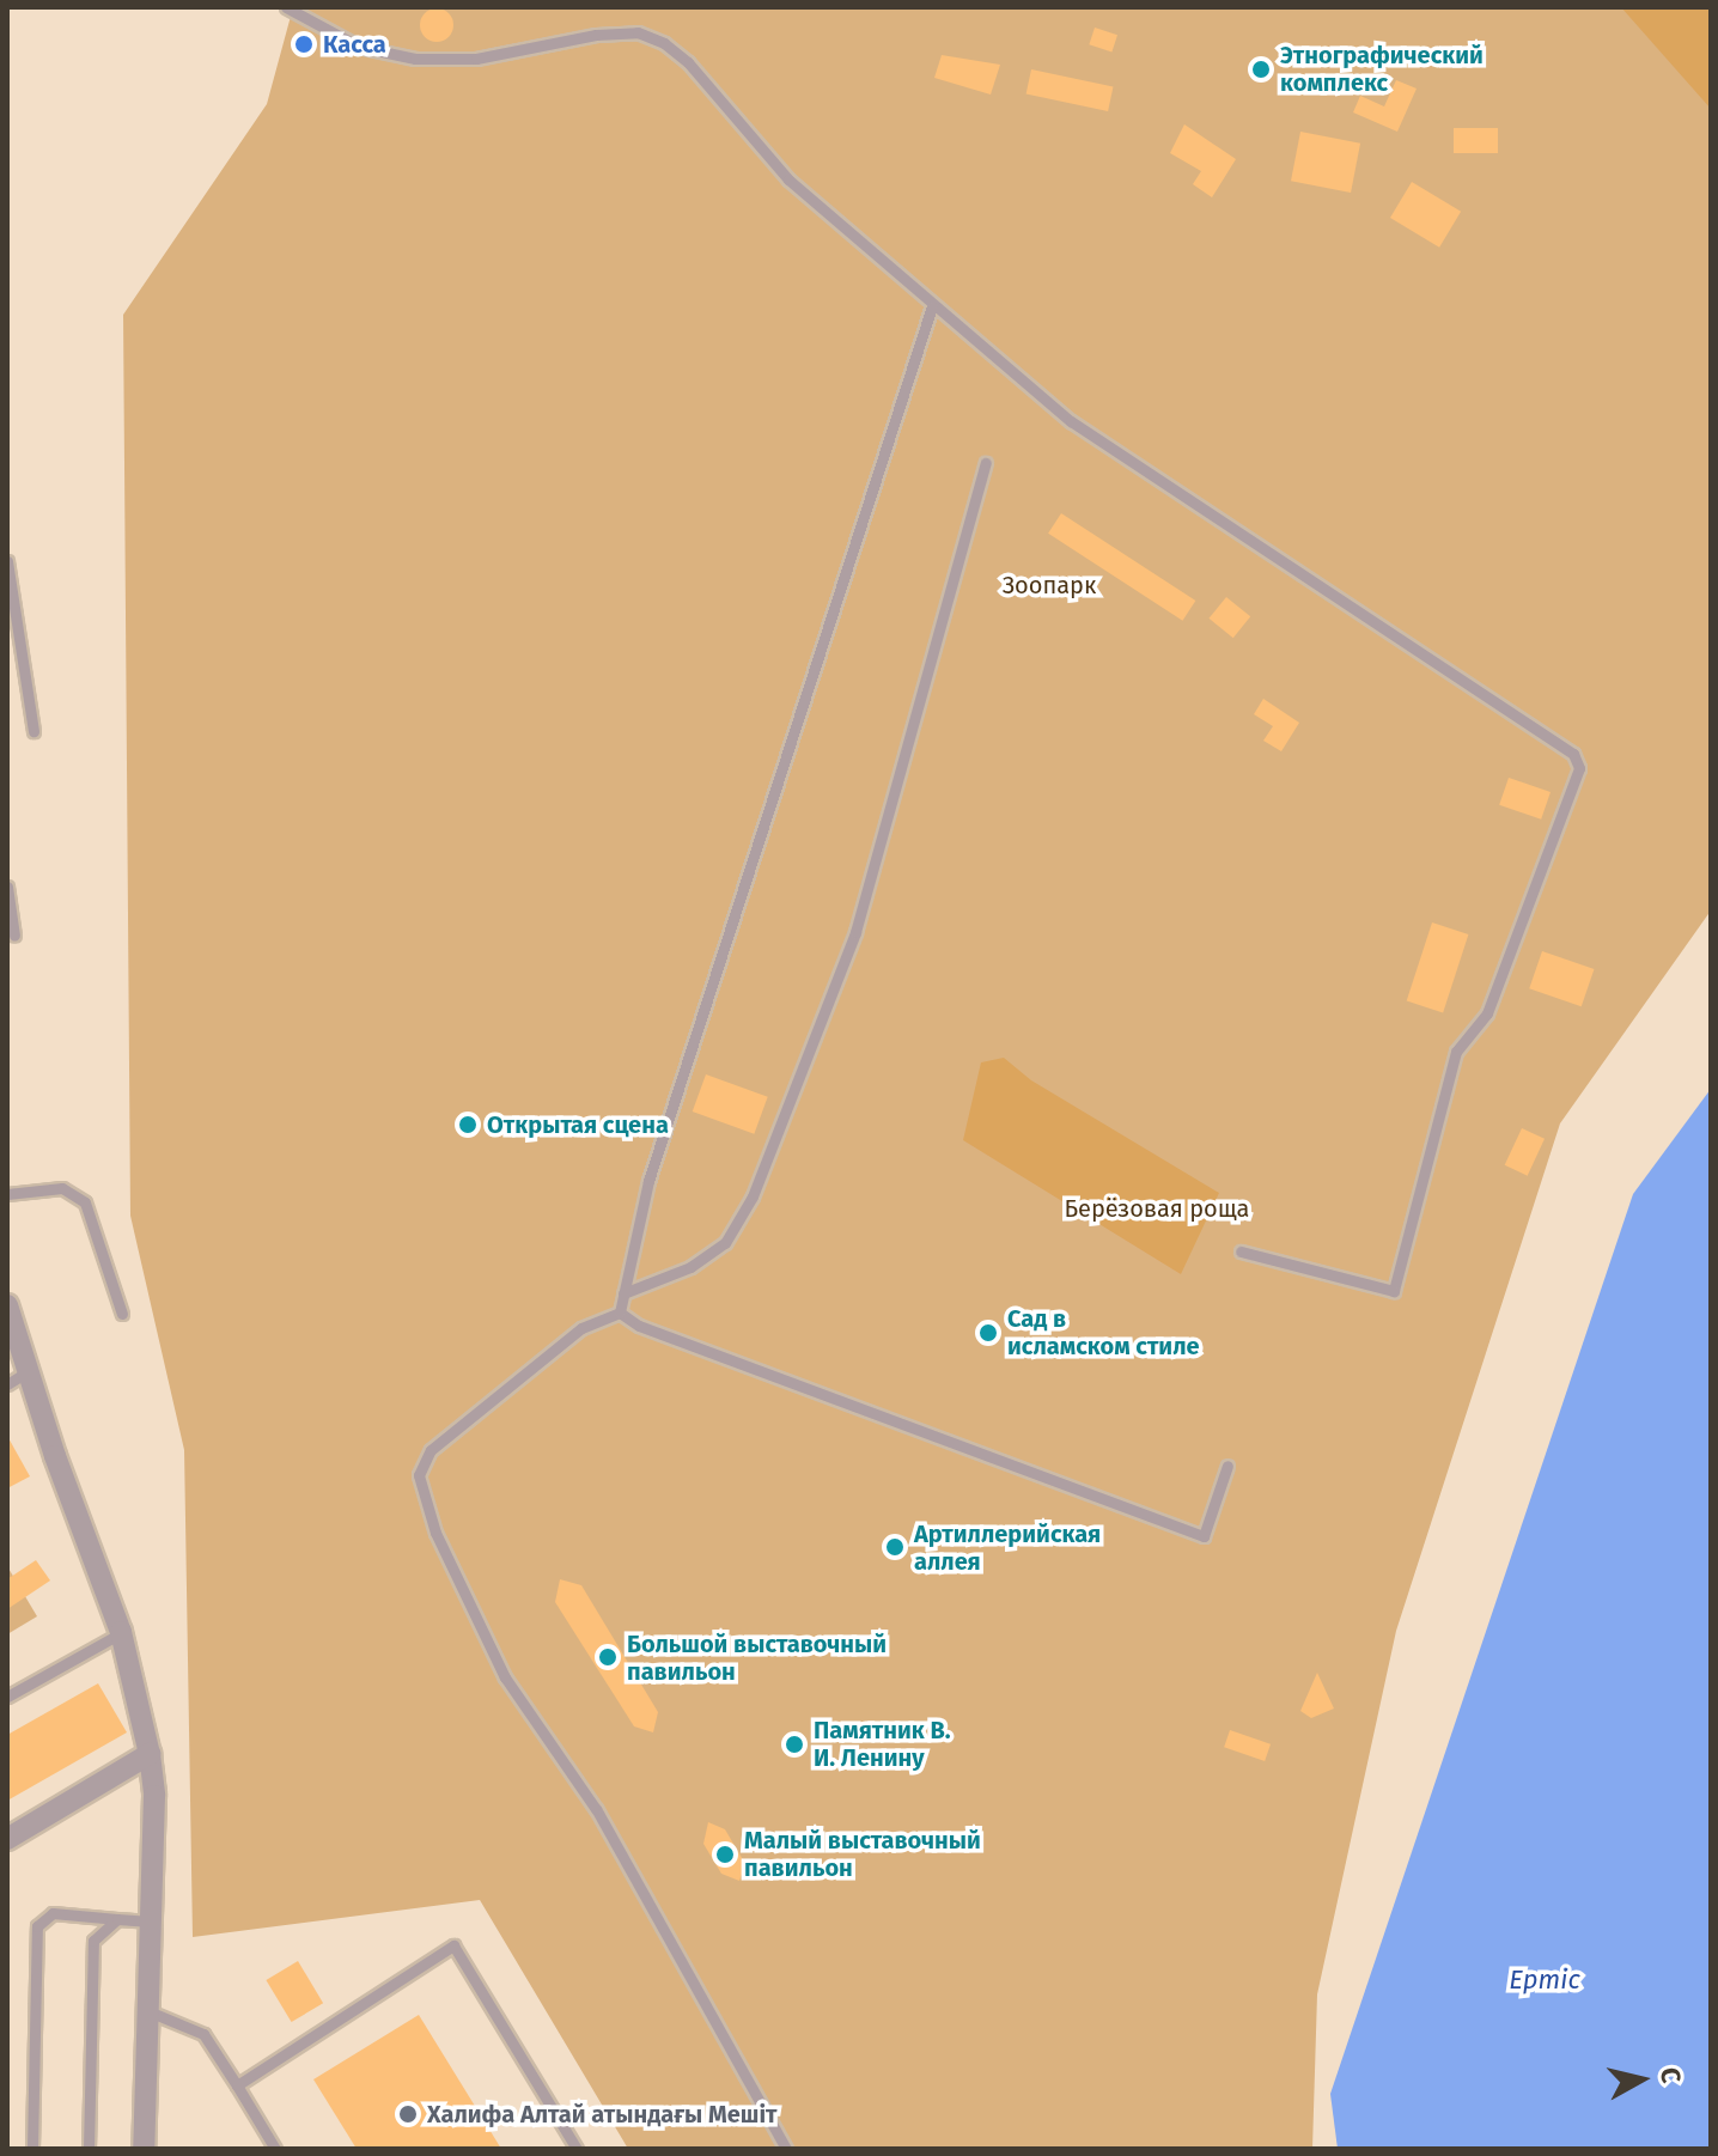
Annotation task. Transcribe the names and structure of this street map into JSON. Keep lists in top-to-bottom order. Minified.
{"water":["Ертіс"],"parks":["Зоопарк","Берёзовая роща"],"places":["Касса","Этнографический комплекс","Открытая сцена","Сад в исламском стиле","Артиллерийская аллея","Большой выставочный павильон","Памятник В. И. Ленину","Малый выставочный павильон","Халифа Алтай атындағы Мешіт"],"north":"right"}
